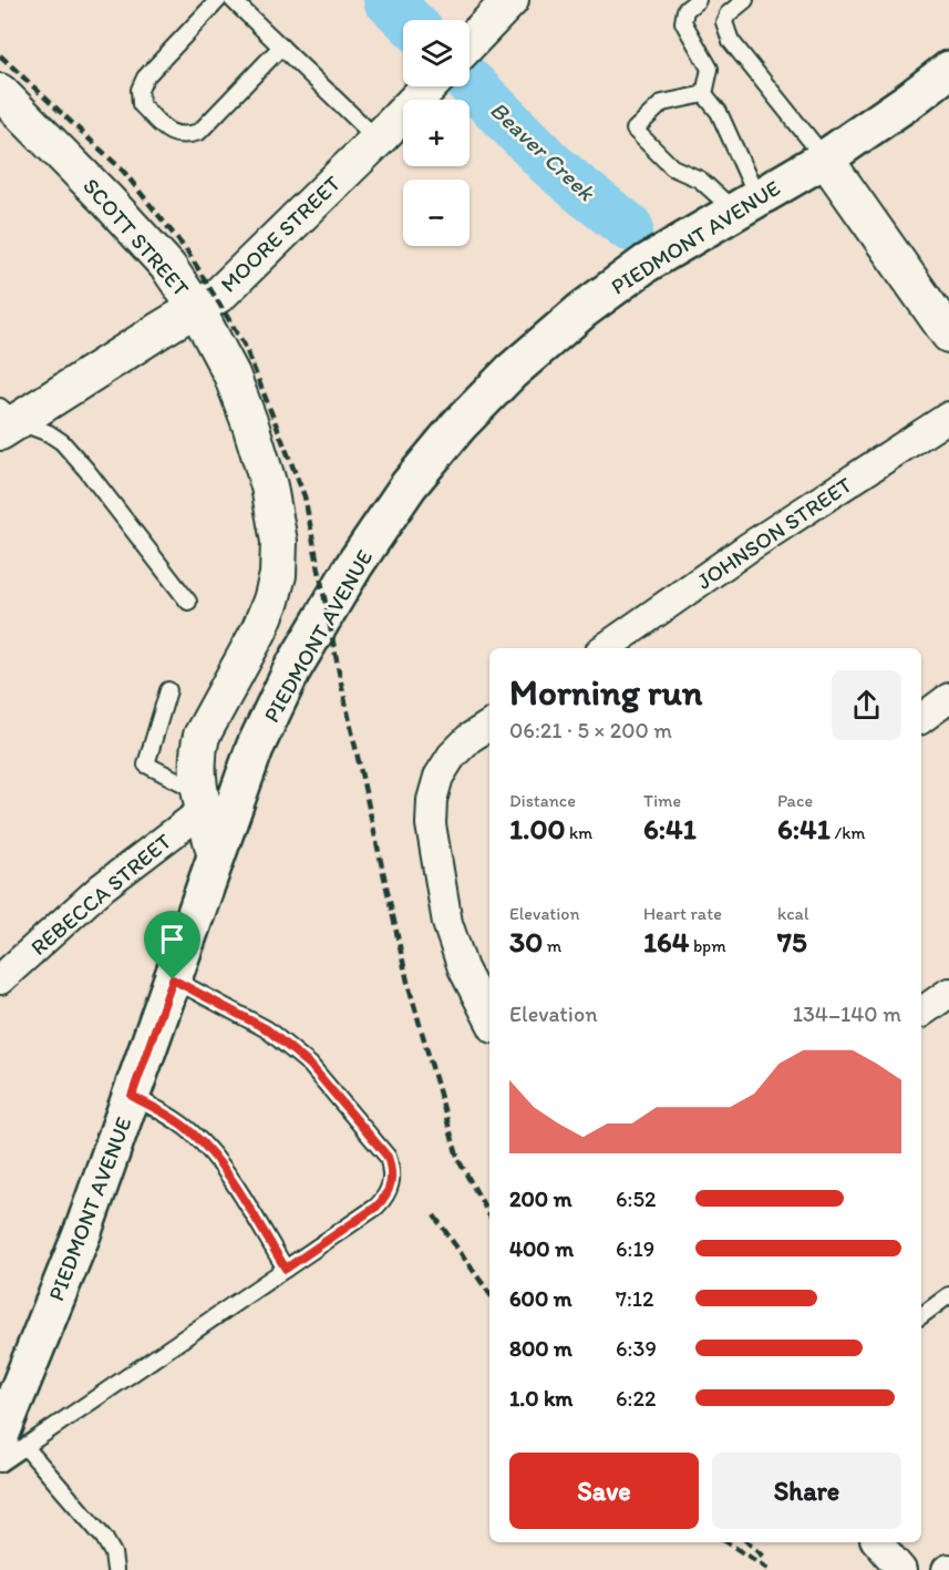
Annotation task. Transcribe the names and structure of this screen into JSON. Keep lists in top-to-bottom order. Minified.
{"streets":{"main road":["PIEDMONT AVENUE"],"street":["MOORE STREET","SCOTT STREET","JOHNSON STREET","REBECCA STREET"]},"crossings":[["MOORE STREET","SCOTT STREET"],["SCOTT STREET","PIEDMONT AVENUE"],["SCOTT STREET","REBECCA STREET"]],"water":["Beaver Creek"],"page":{"map_buttons":["+","−"],"heading":["Morning run","06:21 · 5 × 200 m"],"stats":[["Distance","1.00 km"],["Time","6:41"],["Pace","6:41 /km"],["Elevation","30 m"],["Heart rate","164 bpm"],["kcal","75"]],"chart":["Elevation","134–140 m"],"list":[{"name":"200 m","note":"6:52"},{"name":"400 m","note":"6:19"},{"name":"600 m","note":"7:12"},{"name":"800 m","note":"6:39"},{"name":"1.0 km","note":"6:22"}],"buttons":["Save","Share"]}}
